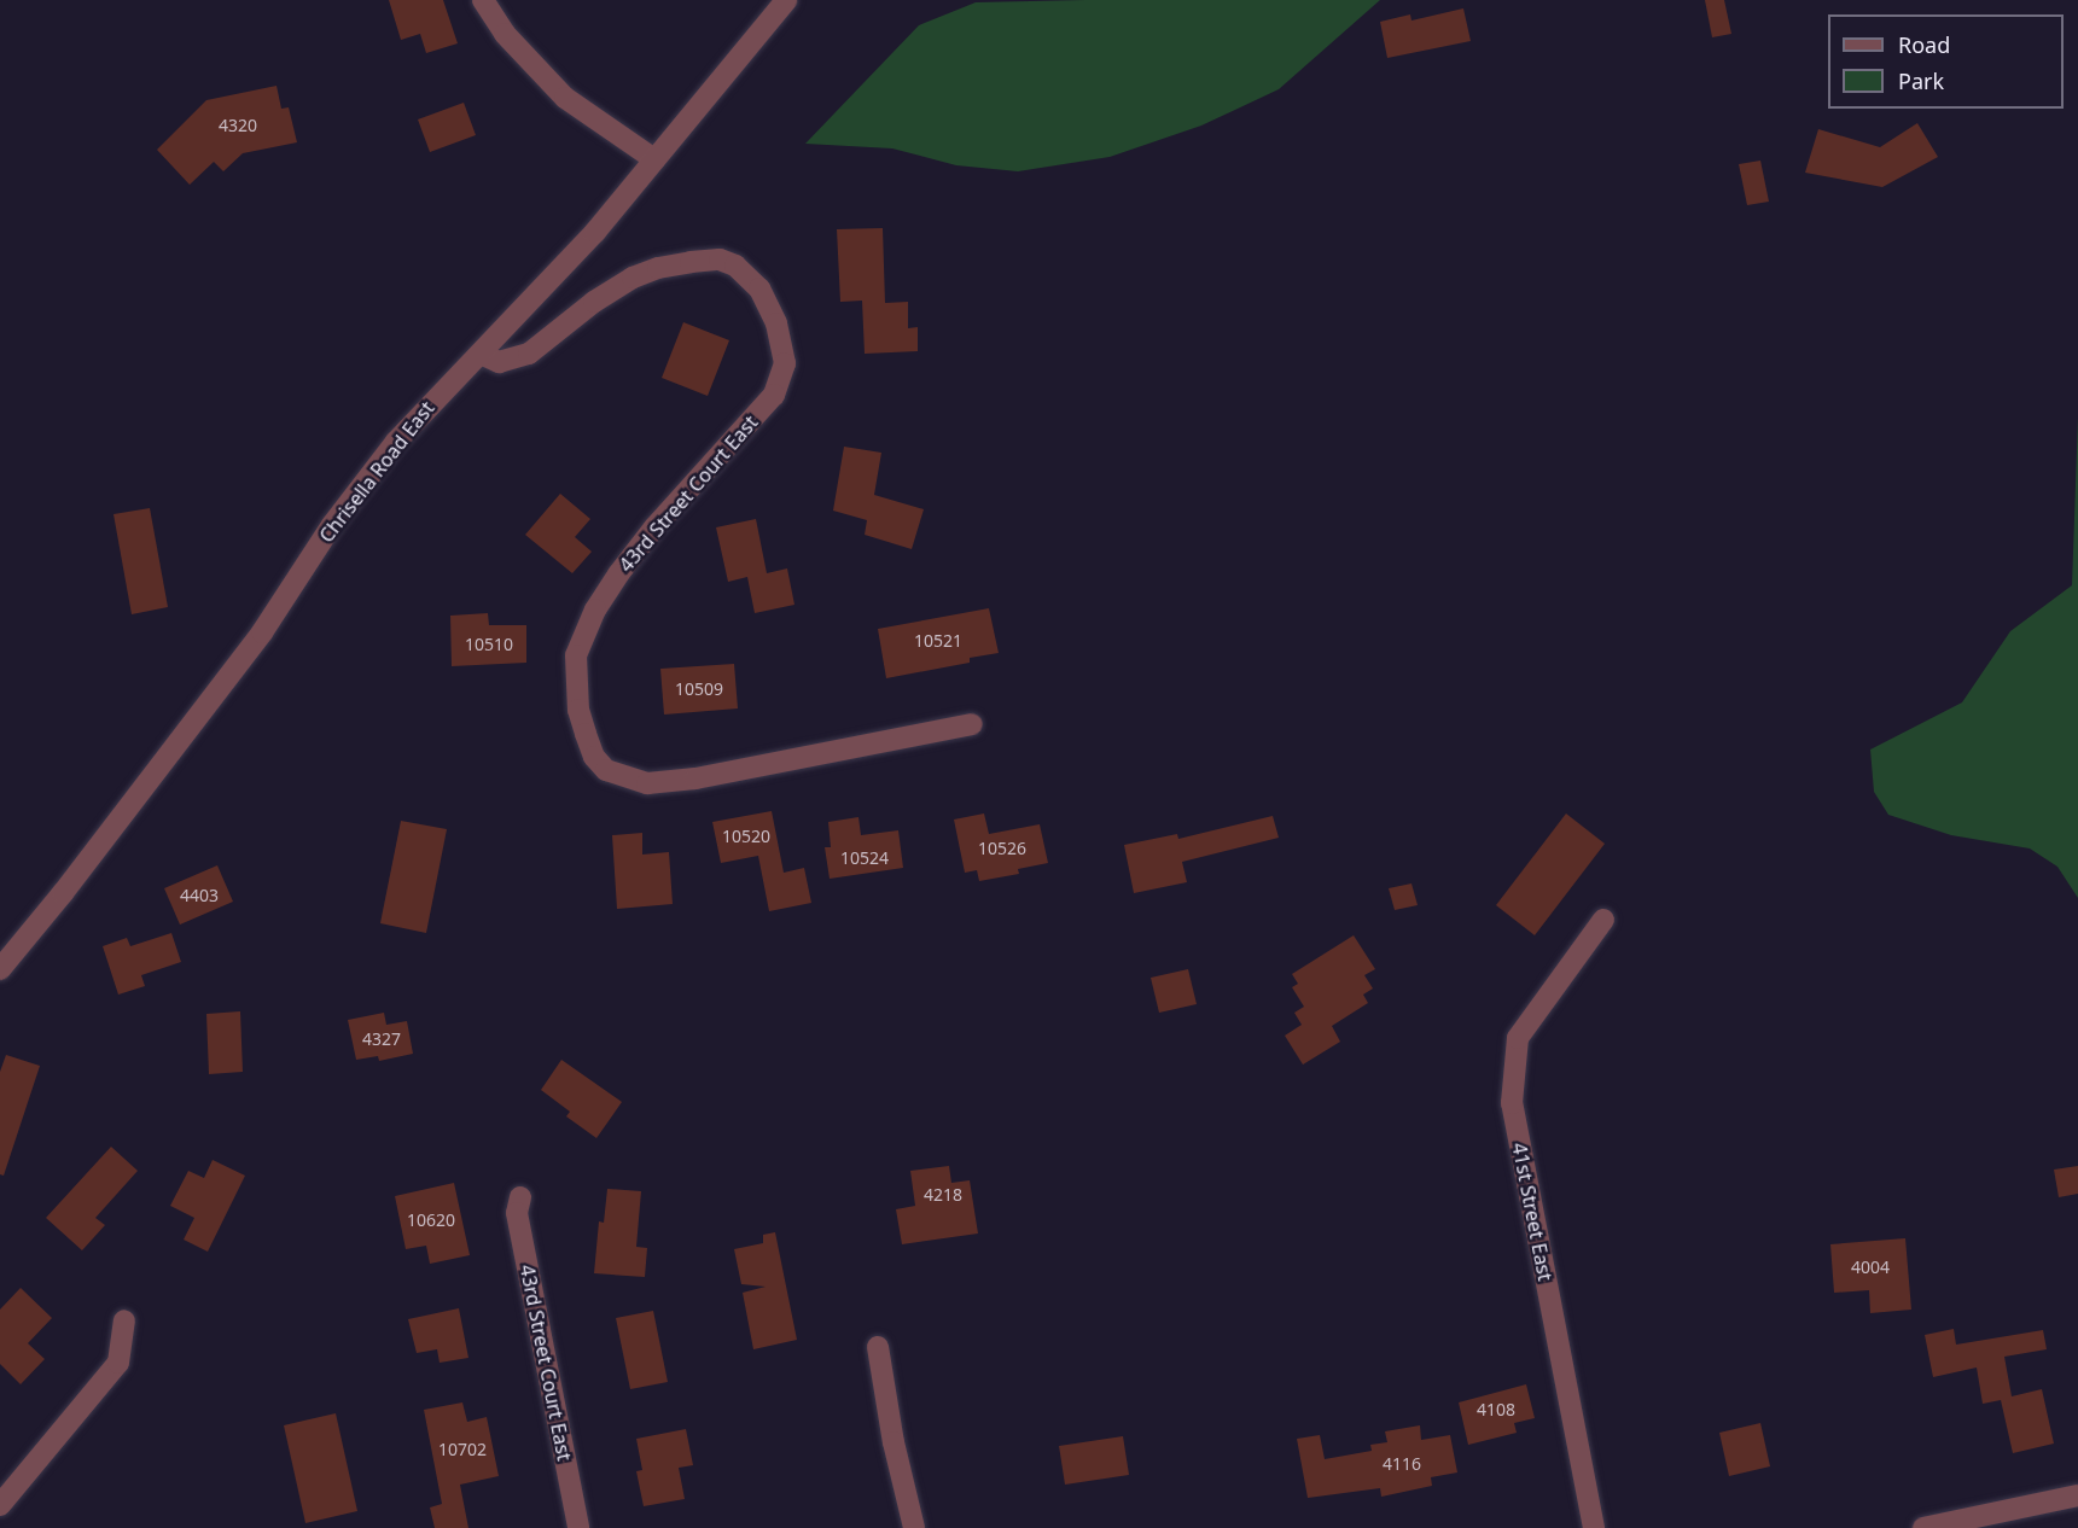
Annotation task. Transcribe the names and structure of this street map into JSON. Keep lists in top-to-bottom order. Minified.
{"streets":{"street":["Chrisella Road East","43rd Street Court East","41st Street East"]},"crossings":[["Chrisella Road East","43rd Street Court East"]],"house_numbers":["4320","10521","10510","10509","10520","10526","10524","4403","4327","4218","10620","4004","4108","10702","4116"],"legend":["Road","Park"]}
